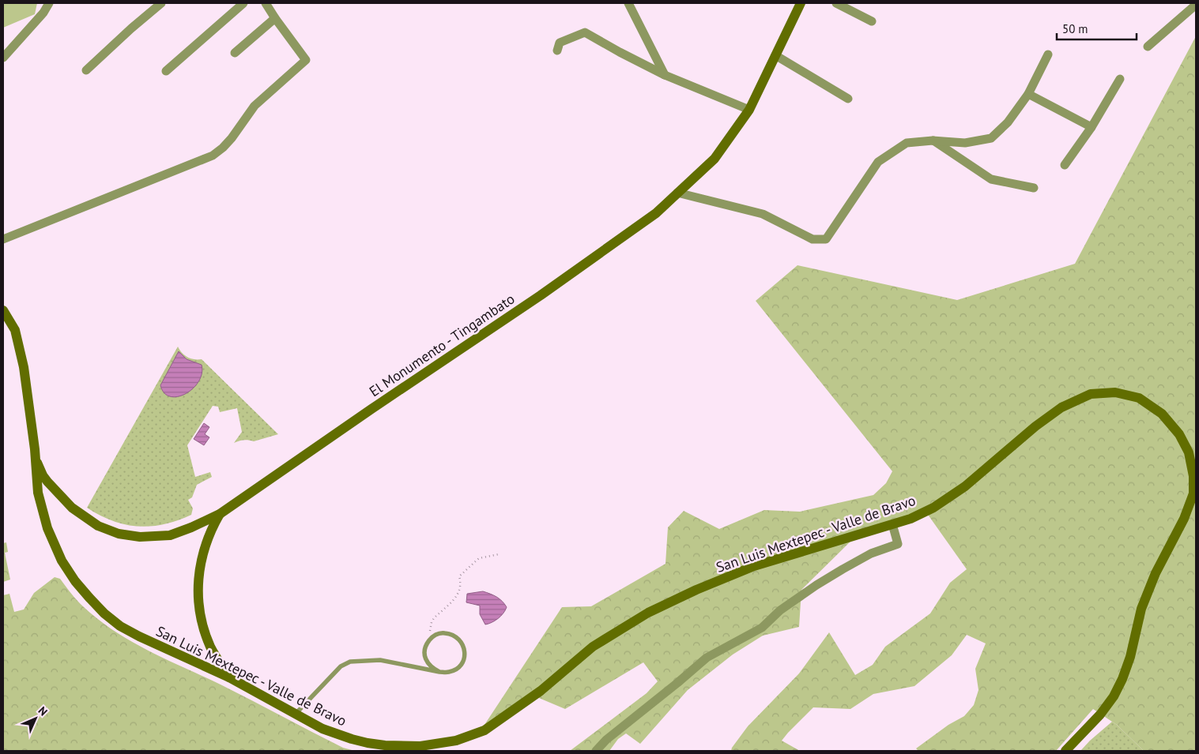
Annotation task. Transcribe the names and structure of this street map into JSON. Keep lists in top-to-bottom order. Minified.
{"streets":{"main road":["El Monumento - Tingambato","San Luis Mextepec - Valle de Bravo"]},"crossings":[["El Monumento - Tingambato","San Luis Mextepec - Valle de Bravo"]],"scale_bar":"50 m","north":"top right"}
